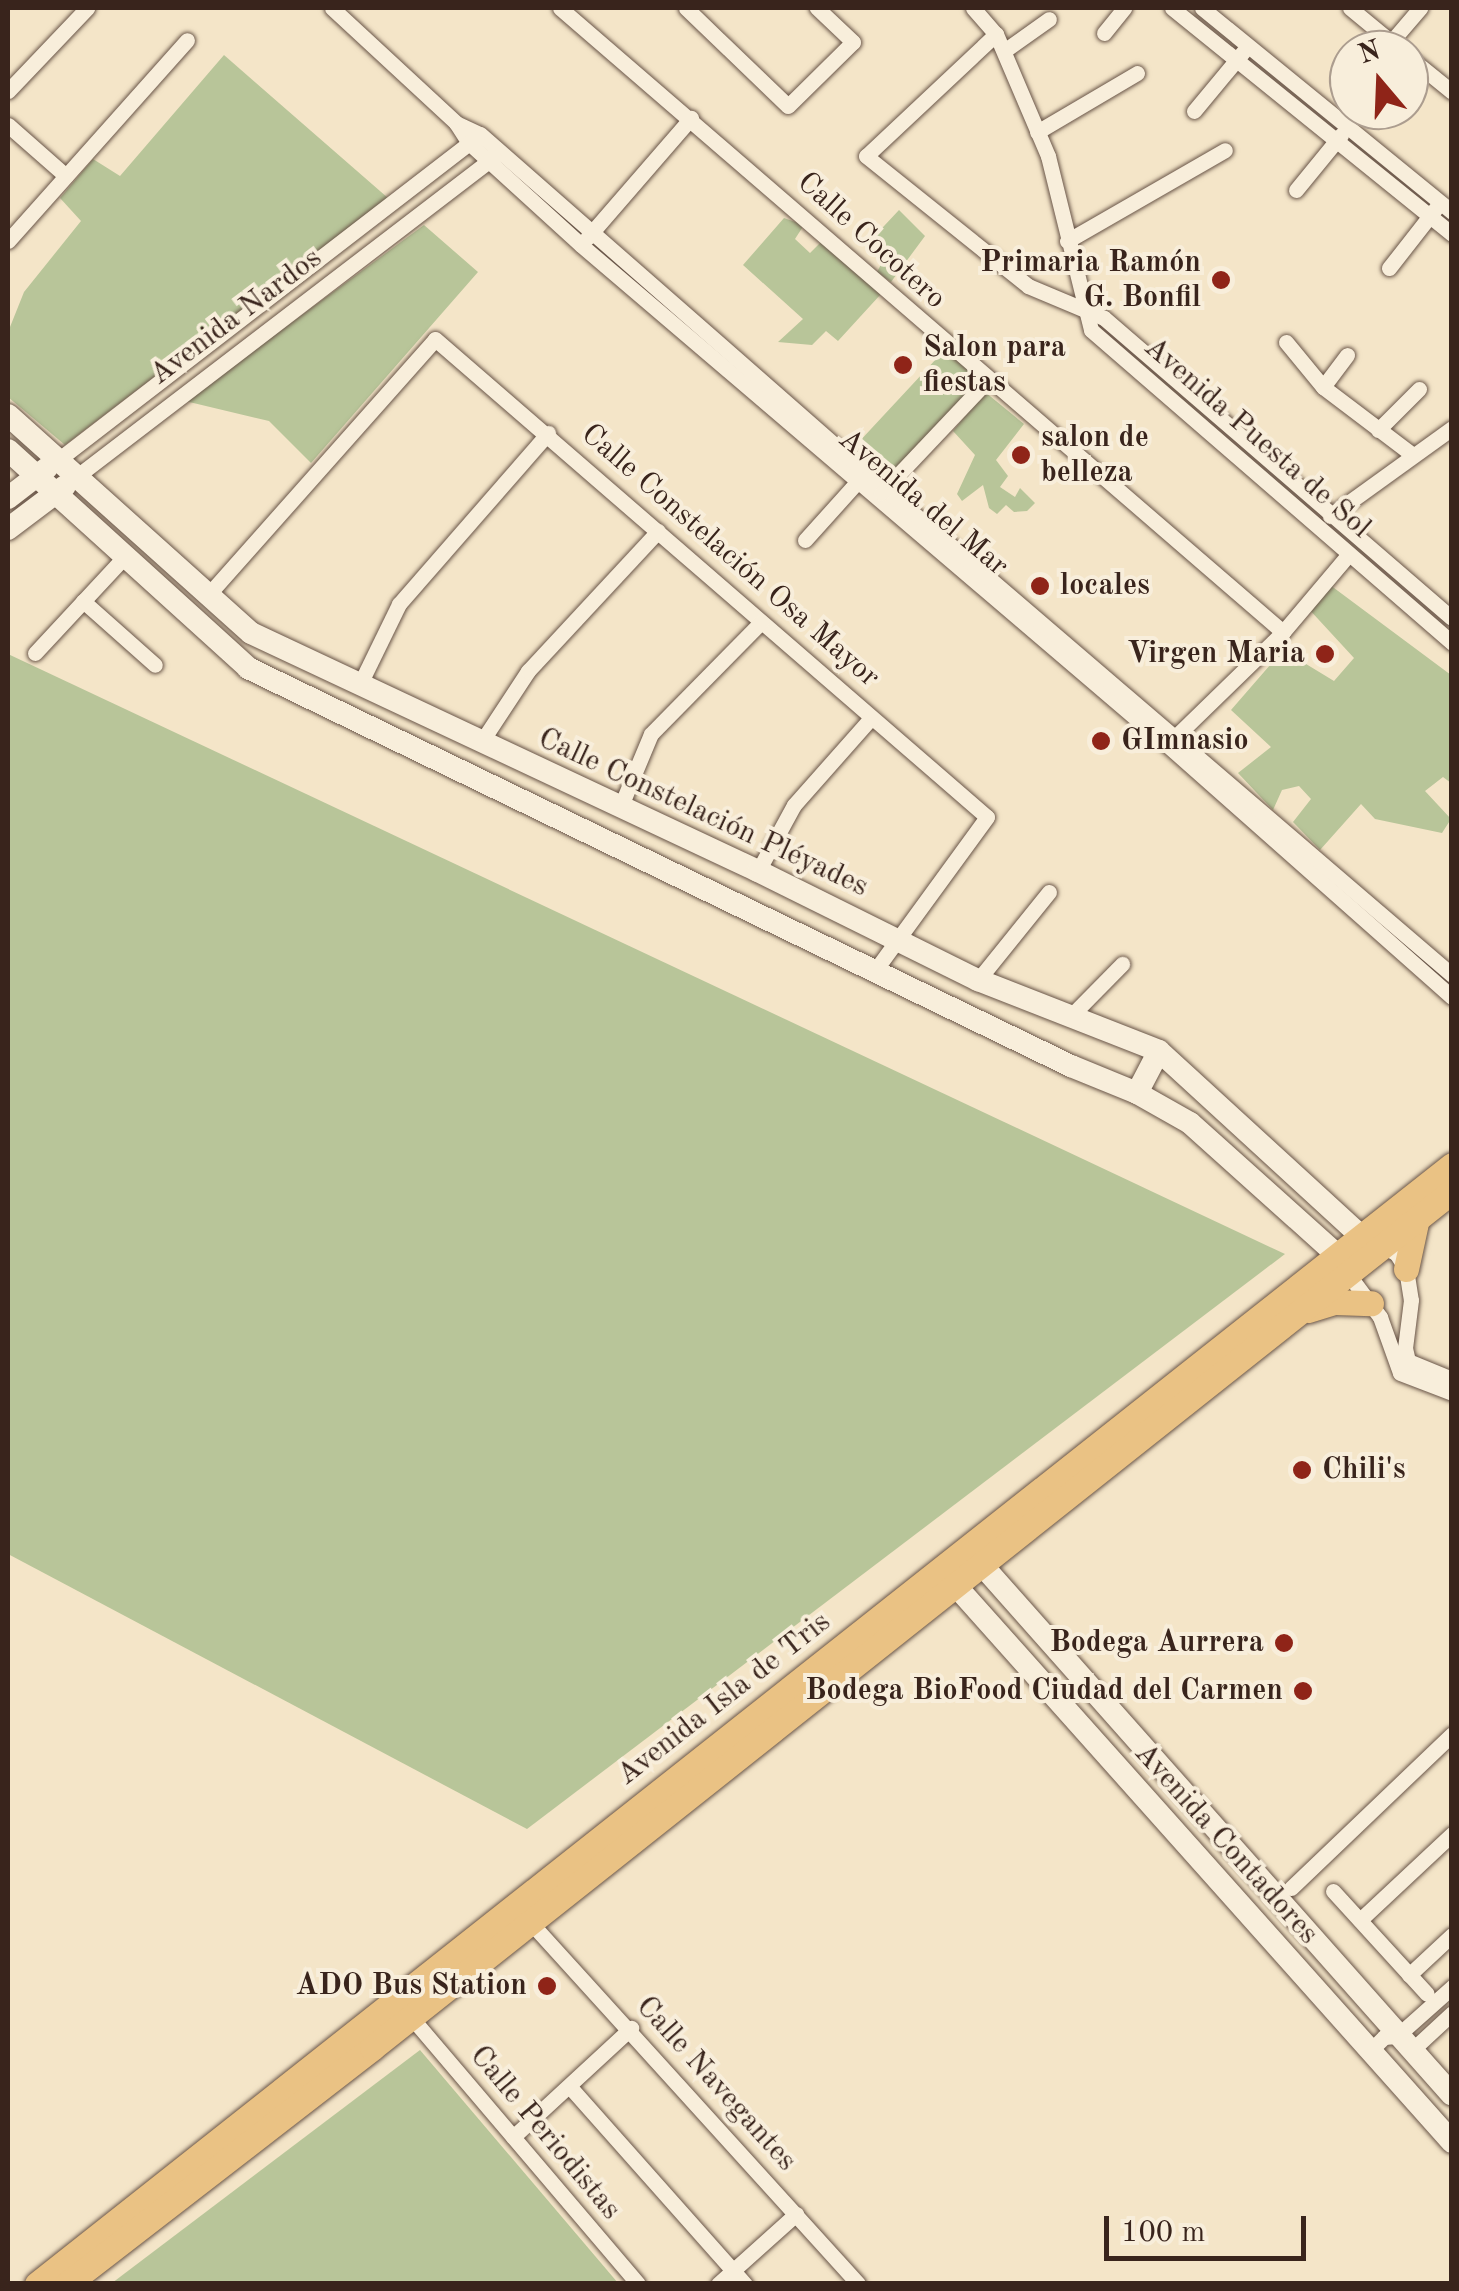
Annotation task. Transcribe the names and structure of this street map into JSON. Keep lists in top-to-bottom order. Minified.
{"streets":{"main road":["Avenida Nardos","Calle Constelación Pléyades","Avenida Isla de Tris","Avenida Contadores"],"street":["Calle Cocotero","Avenida Puesta de Sol","Avenida del Mar","Calle Constelación Osa Mayor","Calle Navegantes","Calle Periodistas"]},"crossings":[["Avenida Nardos","Avenida del Mar"],["Avenida Nardos","Calle Constelación Pléyades"],["Calle Constelación Osa Mayor","Calle Constelación Pléyades"],["Calle Constelación Pléyades","Avenida Isla de Tris"],["Avenida Isla de Tris","Avenida Contadores"],["Avenida Isla de Tris","Calle Navegantes"],["Avenida Isla de Tris","Calle Periodistas"]],"places":["Primaria Ramón G. Bonfil","Salon para fiestas","salon de belleza","locales","Virgen Maria","GImnasio","Chili's","Bodega Aurrera","Bodega BioFood Ciudad del Carmen","ADO Bus Station"],"scale_bar":"100 m","north":"top"}
